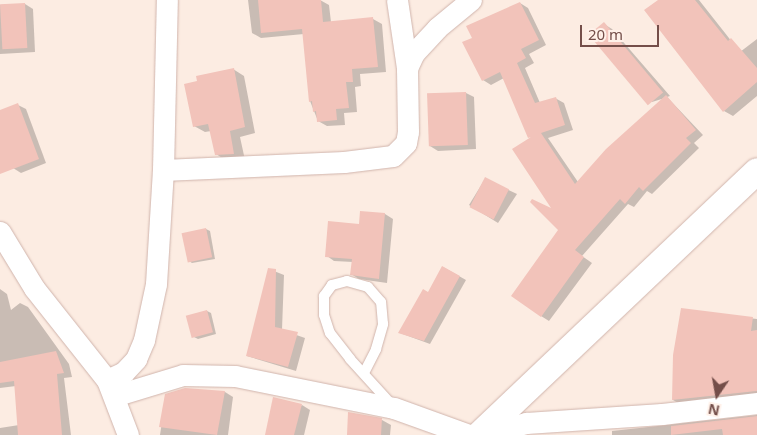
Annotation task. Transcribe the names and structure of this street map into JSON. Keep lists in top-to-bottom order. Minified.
{"scale_bar":"20 m","north":"bottom"}
